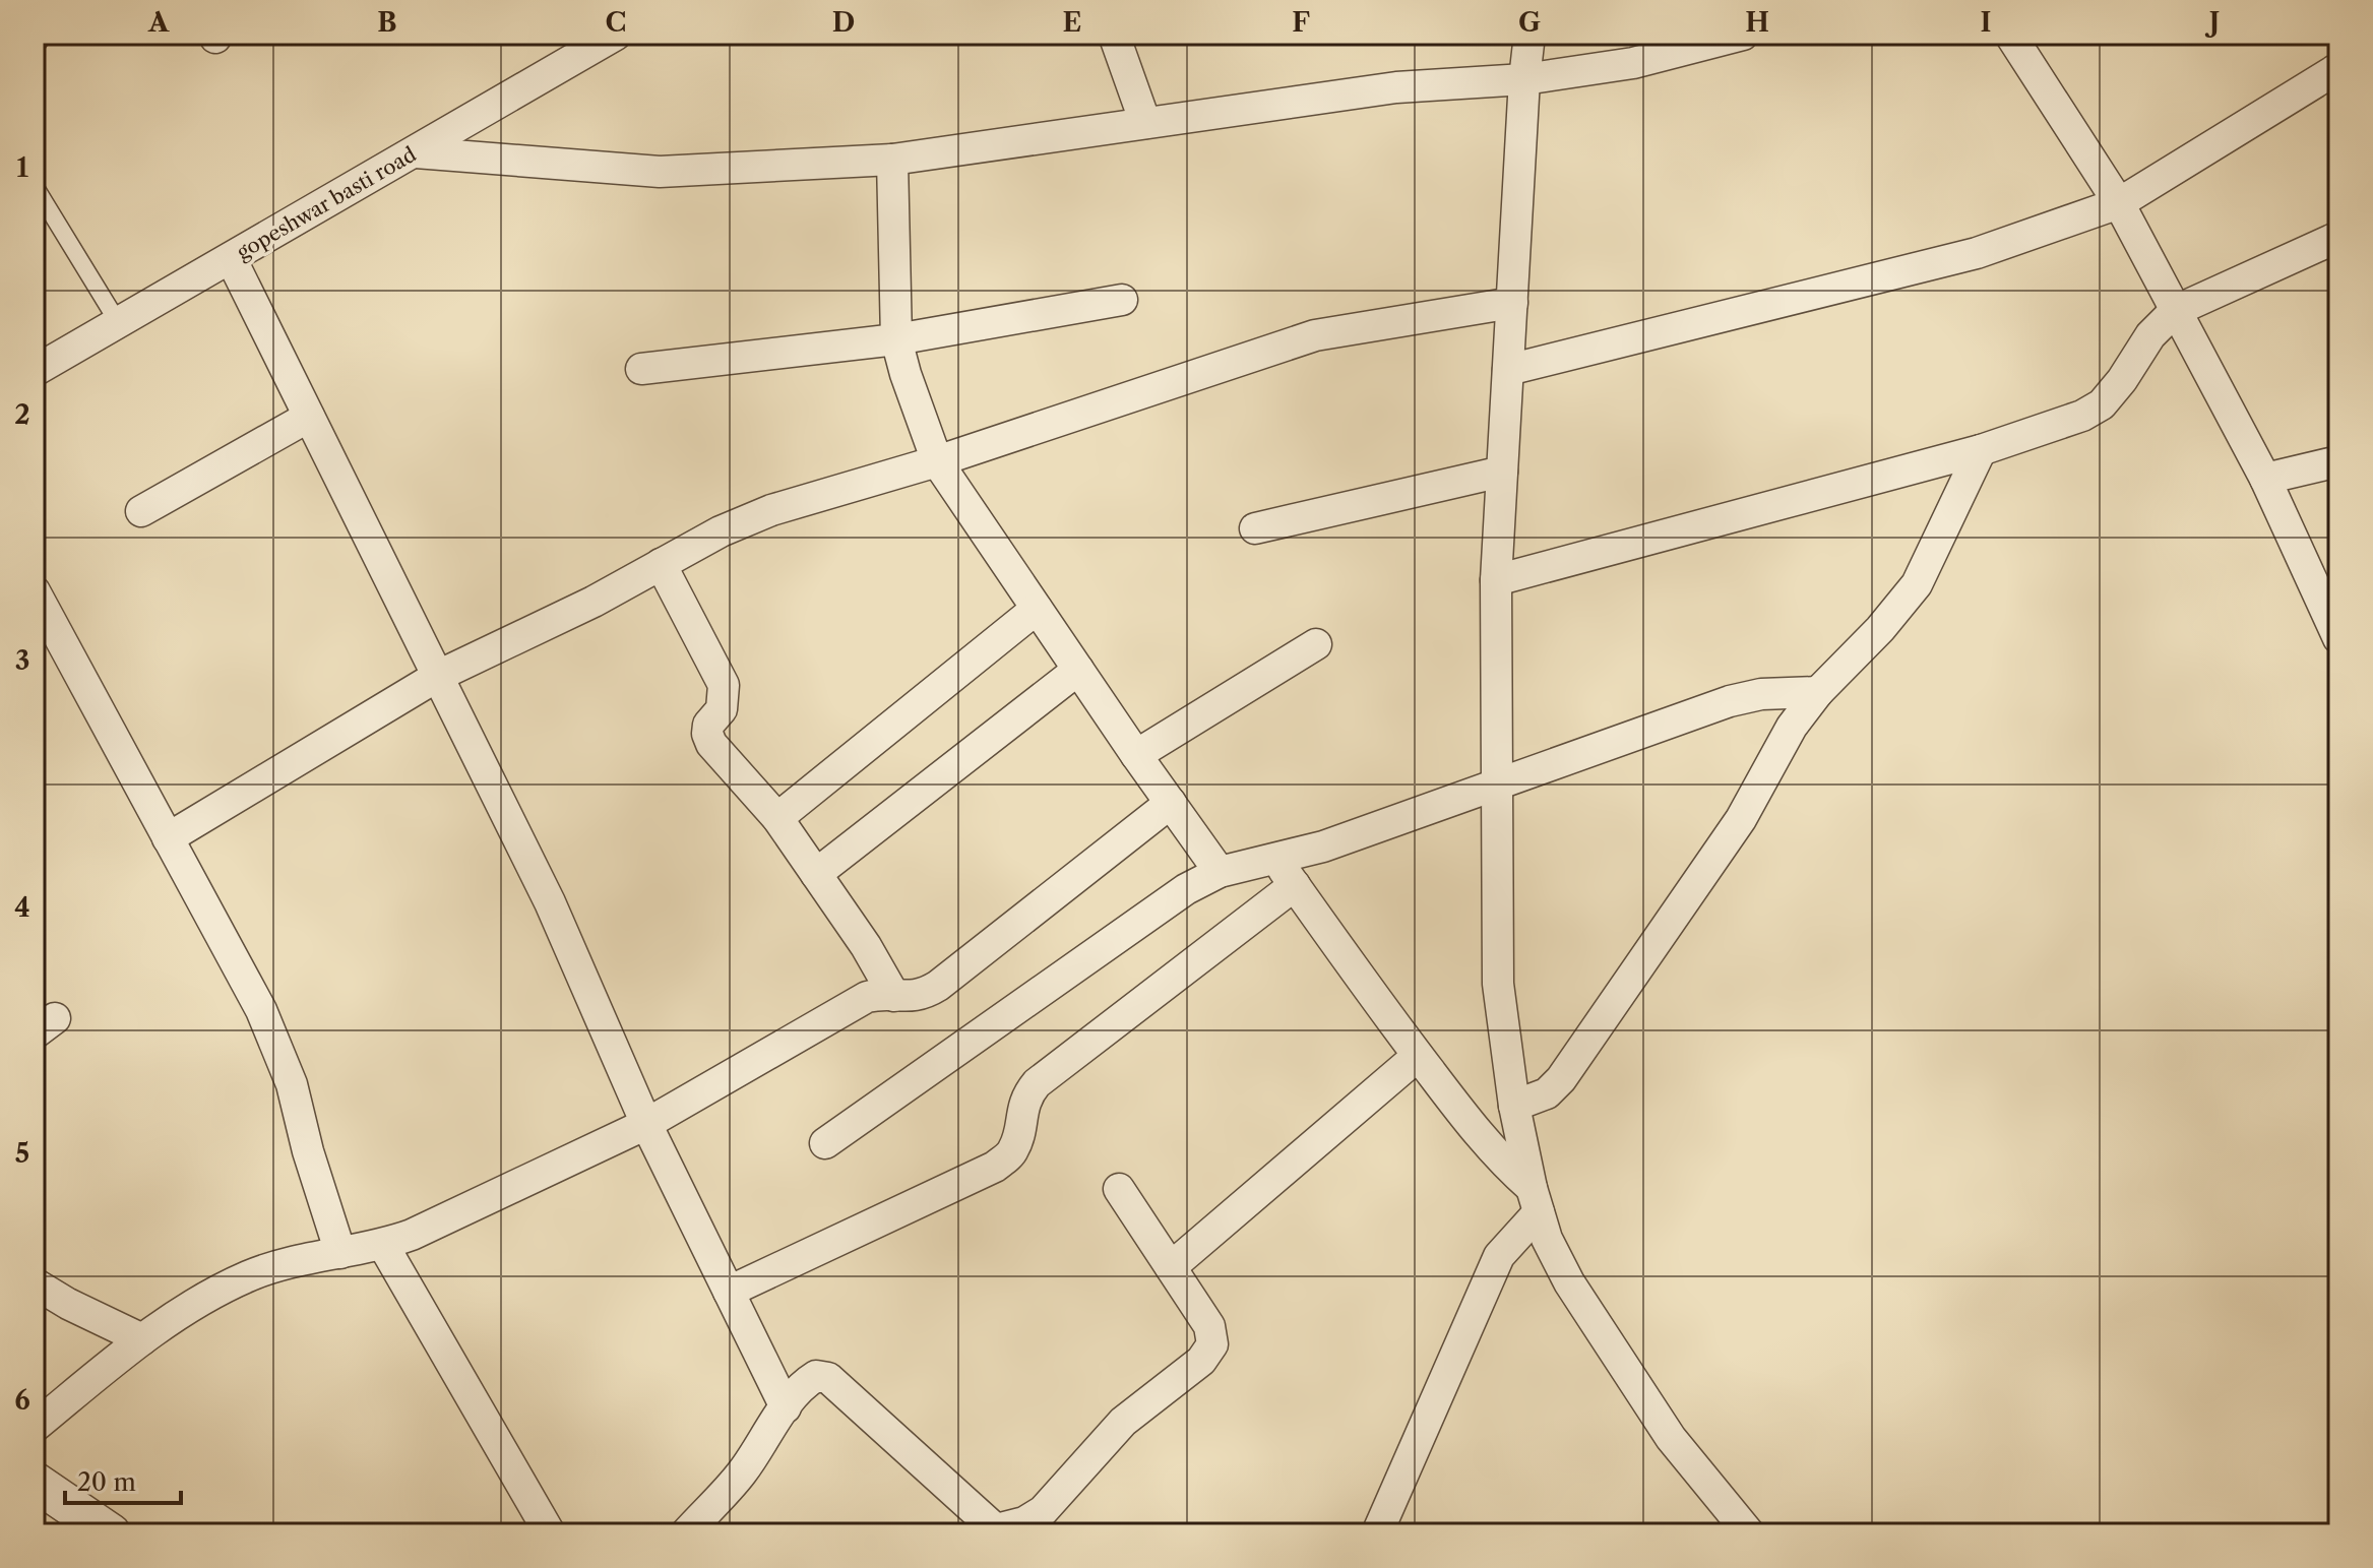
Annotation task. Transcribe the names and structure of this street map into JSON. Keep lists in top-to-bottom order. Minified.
{"streets":{"street":["gopeshwar basti road"]},"scale_bar":"20 m","grid":{"columns":["A","B","C","D","E","F","G","H","I","J"],"rows":["1","2","3","4","5","6"]}}
